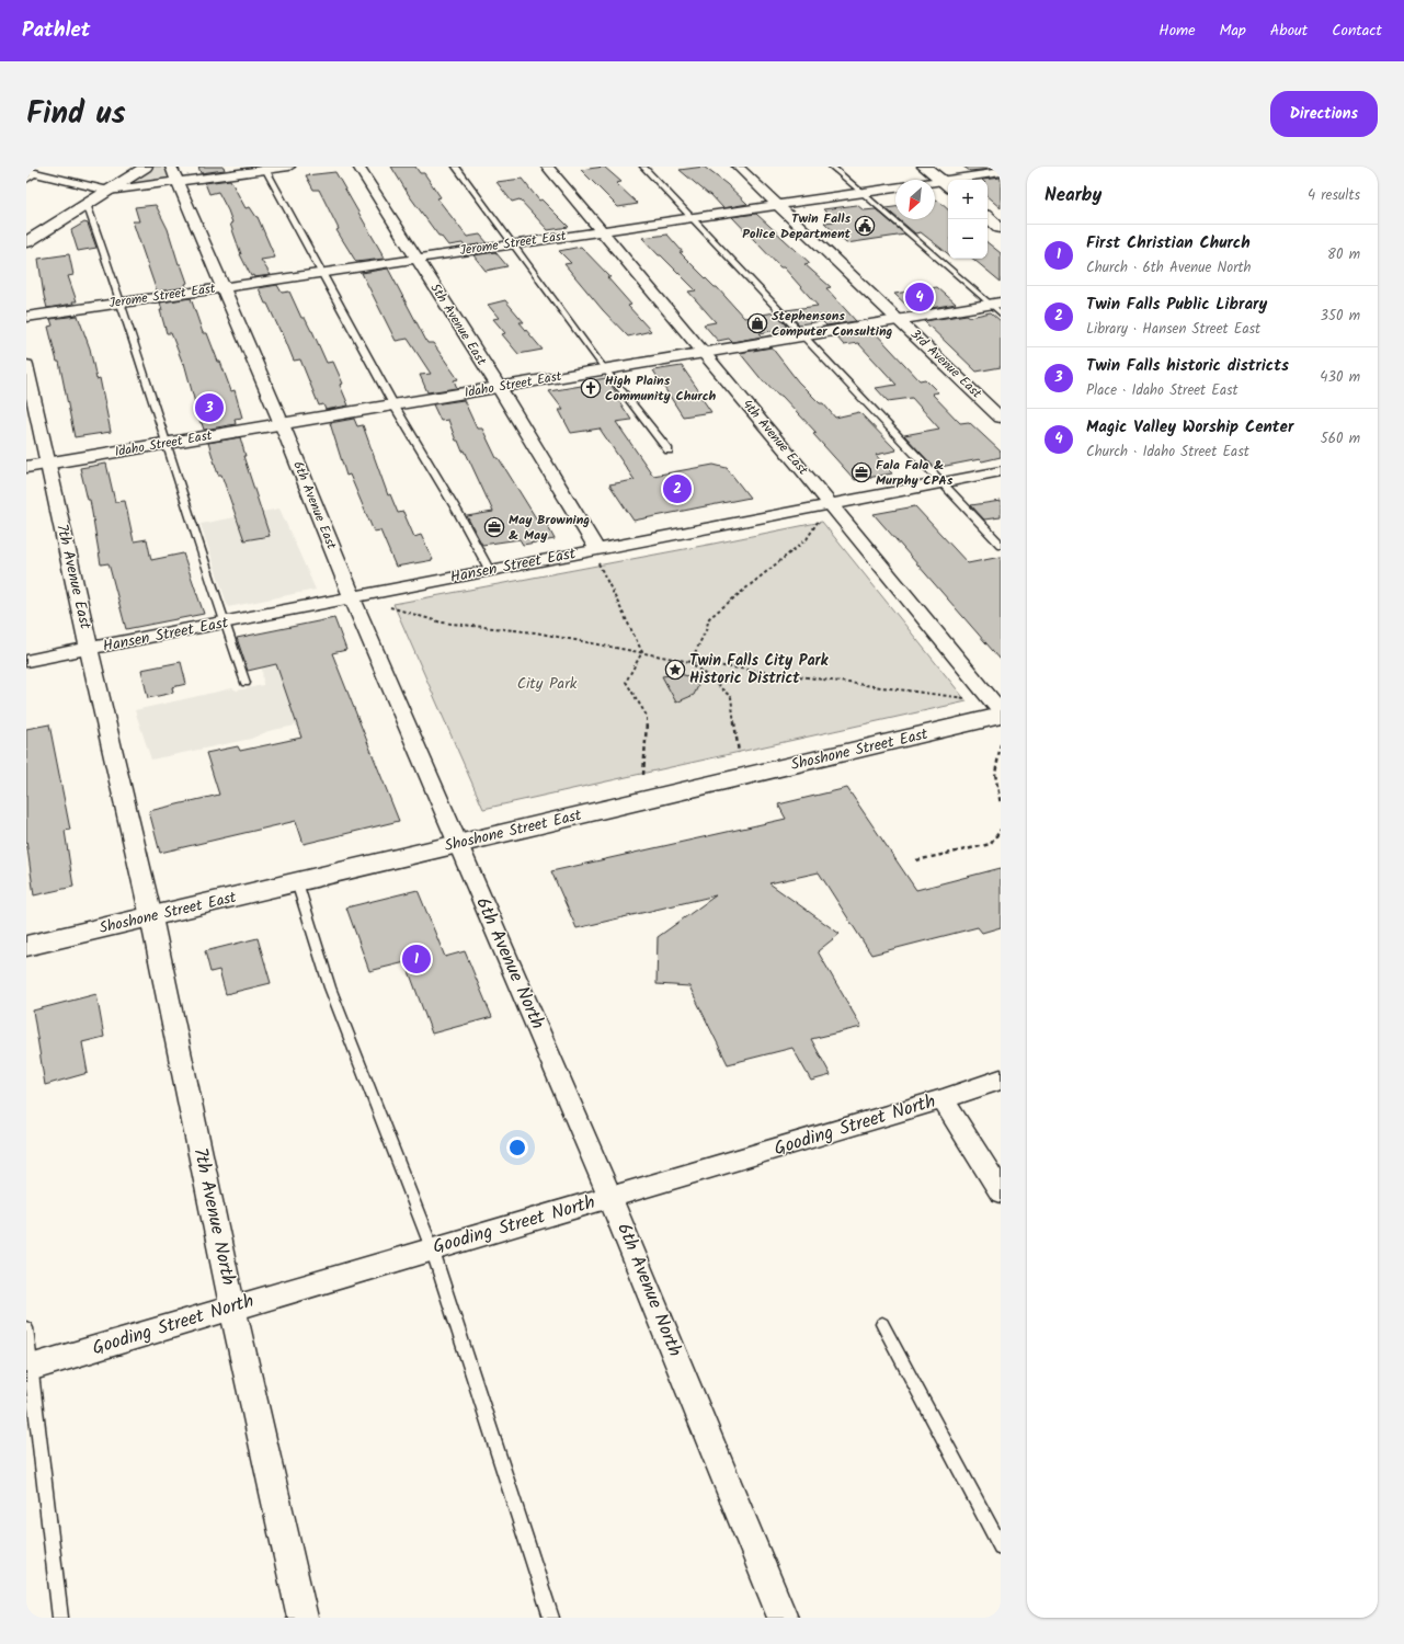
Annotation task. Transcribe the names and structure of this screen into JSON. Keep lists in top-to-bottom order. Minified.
{"streets":{"main road":["Idaho Street East","Shoshone Street East"],"street":["Jerome Street East","5th Avenue East","3rd Avenue East","4th Avenue East","6th Avenue East","Hansen Street East","7th Avenue East","6th Avenue North","Gooding Street North","7th Avenue North"]},"crossings":[["Jerome Street East","5th Avenue East"],["Jerome Street East","3rd Avenue East"],["Jerome Street East","4th Avenue East"],["Jerome Street East","6th Avenue East"],["5th Avenue East","Idaho Street East"],["5th Avenue East","Hansen Street East"],["3rd Avenue East","Idaho Street East"],["Idaho Street East","4th Avenue East"],["Idaho Street East","6th Avenue East"],["Idaho Street East","7th Avenue East"],["4th Avenue East","Hansen Street East"],["6th Avenue East","Hansen Street East"],["6th Avenue East","Shoshone Street East"],["6th Avenue East","6th Avenue North"],["Hansen Street East","7th Avenue East"],["7th Avenue East","Shoshone Street East"],["7th Avenue East","7th Avenue North"],["Shoshone Street East","6th Avenue North"],["Shoshone Street East","7th Avenue North"],["6th Avenue North","Gooding Street North"],["Gooding Street North","7th Avenue North"]],"parks":["City Park"],"places":{"public building":["Twin Falls Police Department"],"shop":["Stephensons Computer Consulting"],"church":["High Plains Community Church"],"office":["Fala Fala & Murphy CPAs","May Browning & May"],"place":["Twin Falls City Park Historic District"]},"north":"bottom left","page":{"header":"Pathlet","nav":["Home","Map","About","Contact"],"title":"Find us","buttons":"Directions","heading":["Nearby","4 results"],"map_buttons":["+","−"],"list":[{"mark":"1","name":"First Christian Church","note":"Church · 6th Avenue North","value":"80 m"},{"mark":"2","name":"Twin Falls Public Library","note":"Library · Hansen Street East","value":"350 m"},{"mark":"3","name":"Twin Falls historic districts","note":"Place · Idaho Street East","value":"430 m"},{"mark":"4","name":"Magic Valley Worship Center","note":"Church · Idaho Street East","value":"560 m"}],"pins":["4","3","2","1"]}}
